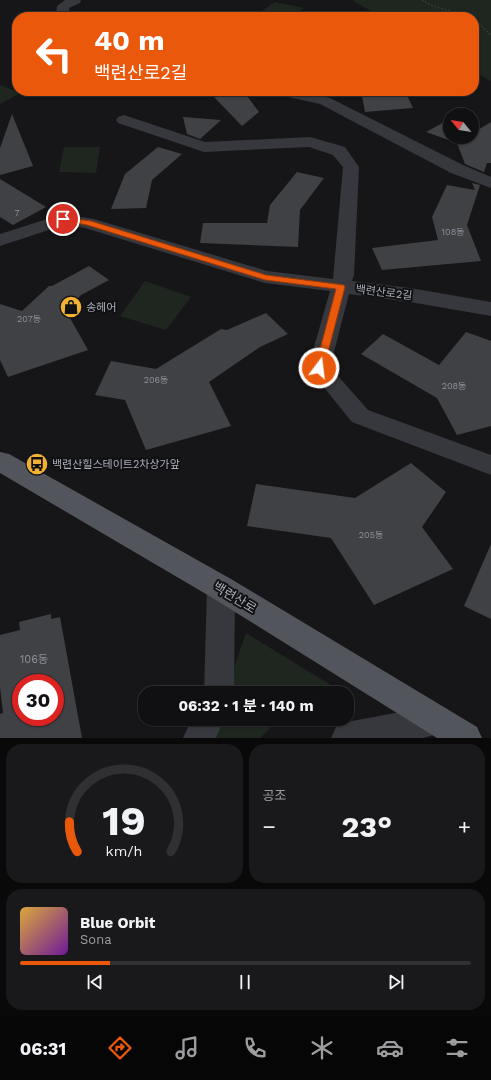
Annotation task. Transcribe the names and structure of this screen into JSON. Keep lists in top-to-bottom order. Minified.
{"streets":{"main road":["백련산로"],"street":["백련산로2길"]},"places":{"shop":["송헤어"],"bus stop":["백련산힐스테이트2차상가앞"]},"house_numbers":["7","108동","207동","206동","208동","205동","106동"],"north":"top left","page":{"turn":["40 m","백련산로2길"],"limit":"30","trip":"06:32 · 1 분 · 140 m","tile":"공조","heat":["−","23°","+"],"song":["Blue Orbit","Sona"],"tabs":"06:31","gauge":["19","km/h"]}}
